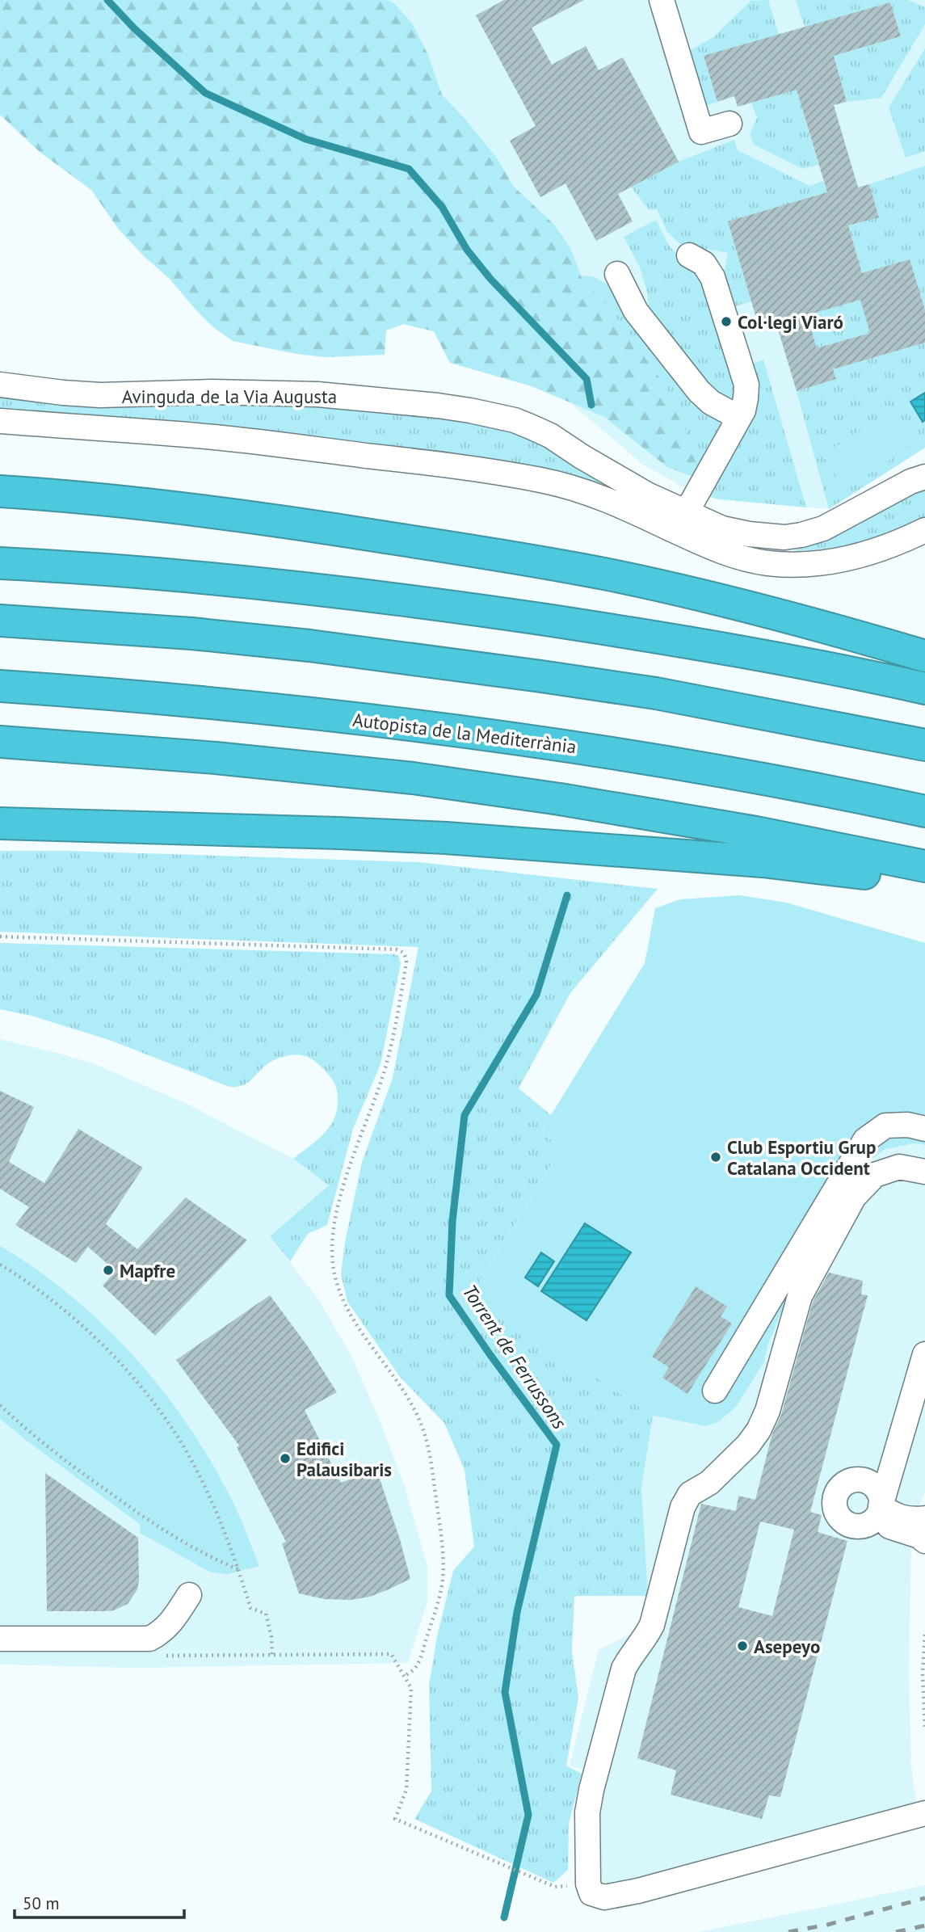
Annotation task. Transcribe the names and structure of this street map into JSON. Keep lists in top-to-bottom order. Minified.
{"streets":{"highway":["Autopista de la Mediterrània"],"street":["Avinguda de la Via Augusta"]},"water":["Torrent de Ferrussons"],"places":["Col·legi Viaró","Club Esportiu Grup Catalana Occident","Mapfre","Edifici Palausibaris","Asepeyo"],"scale_bar":"50 m"}
